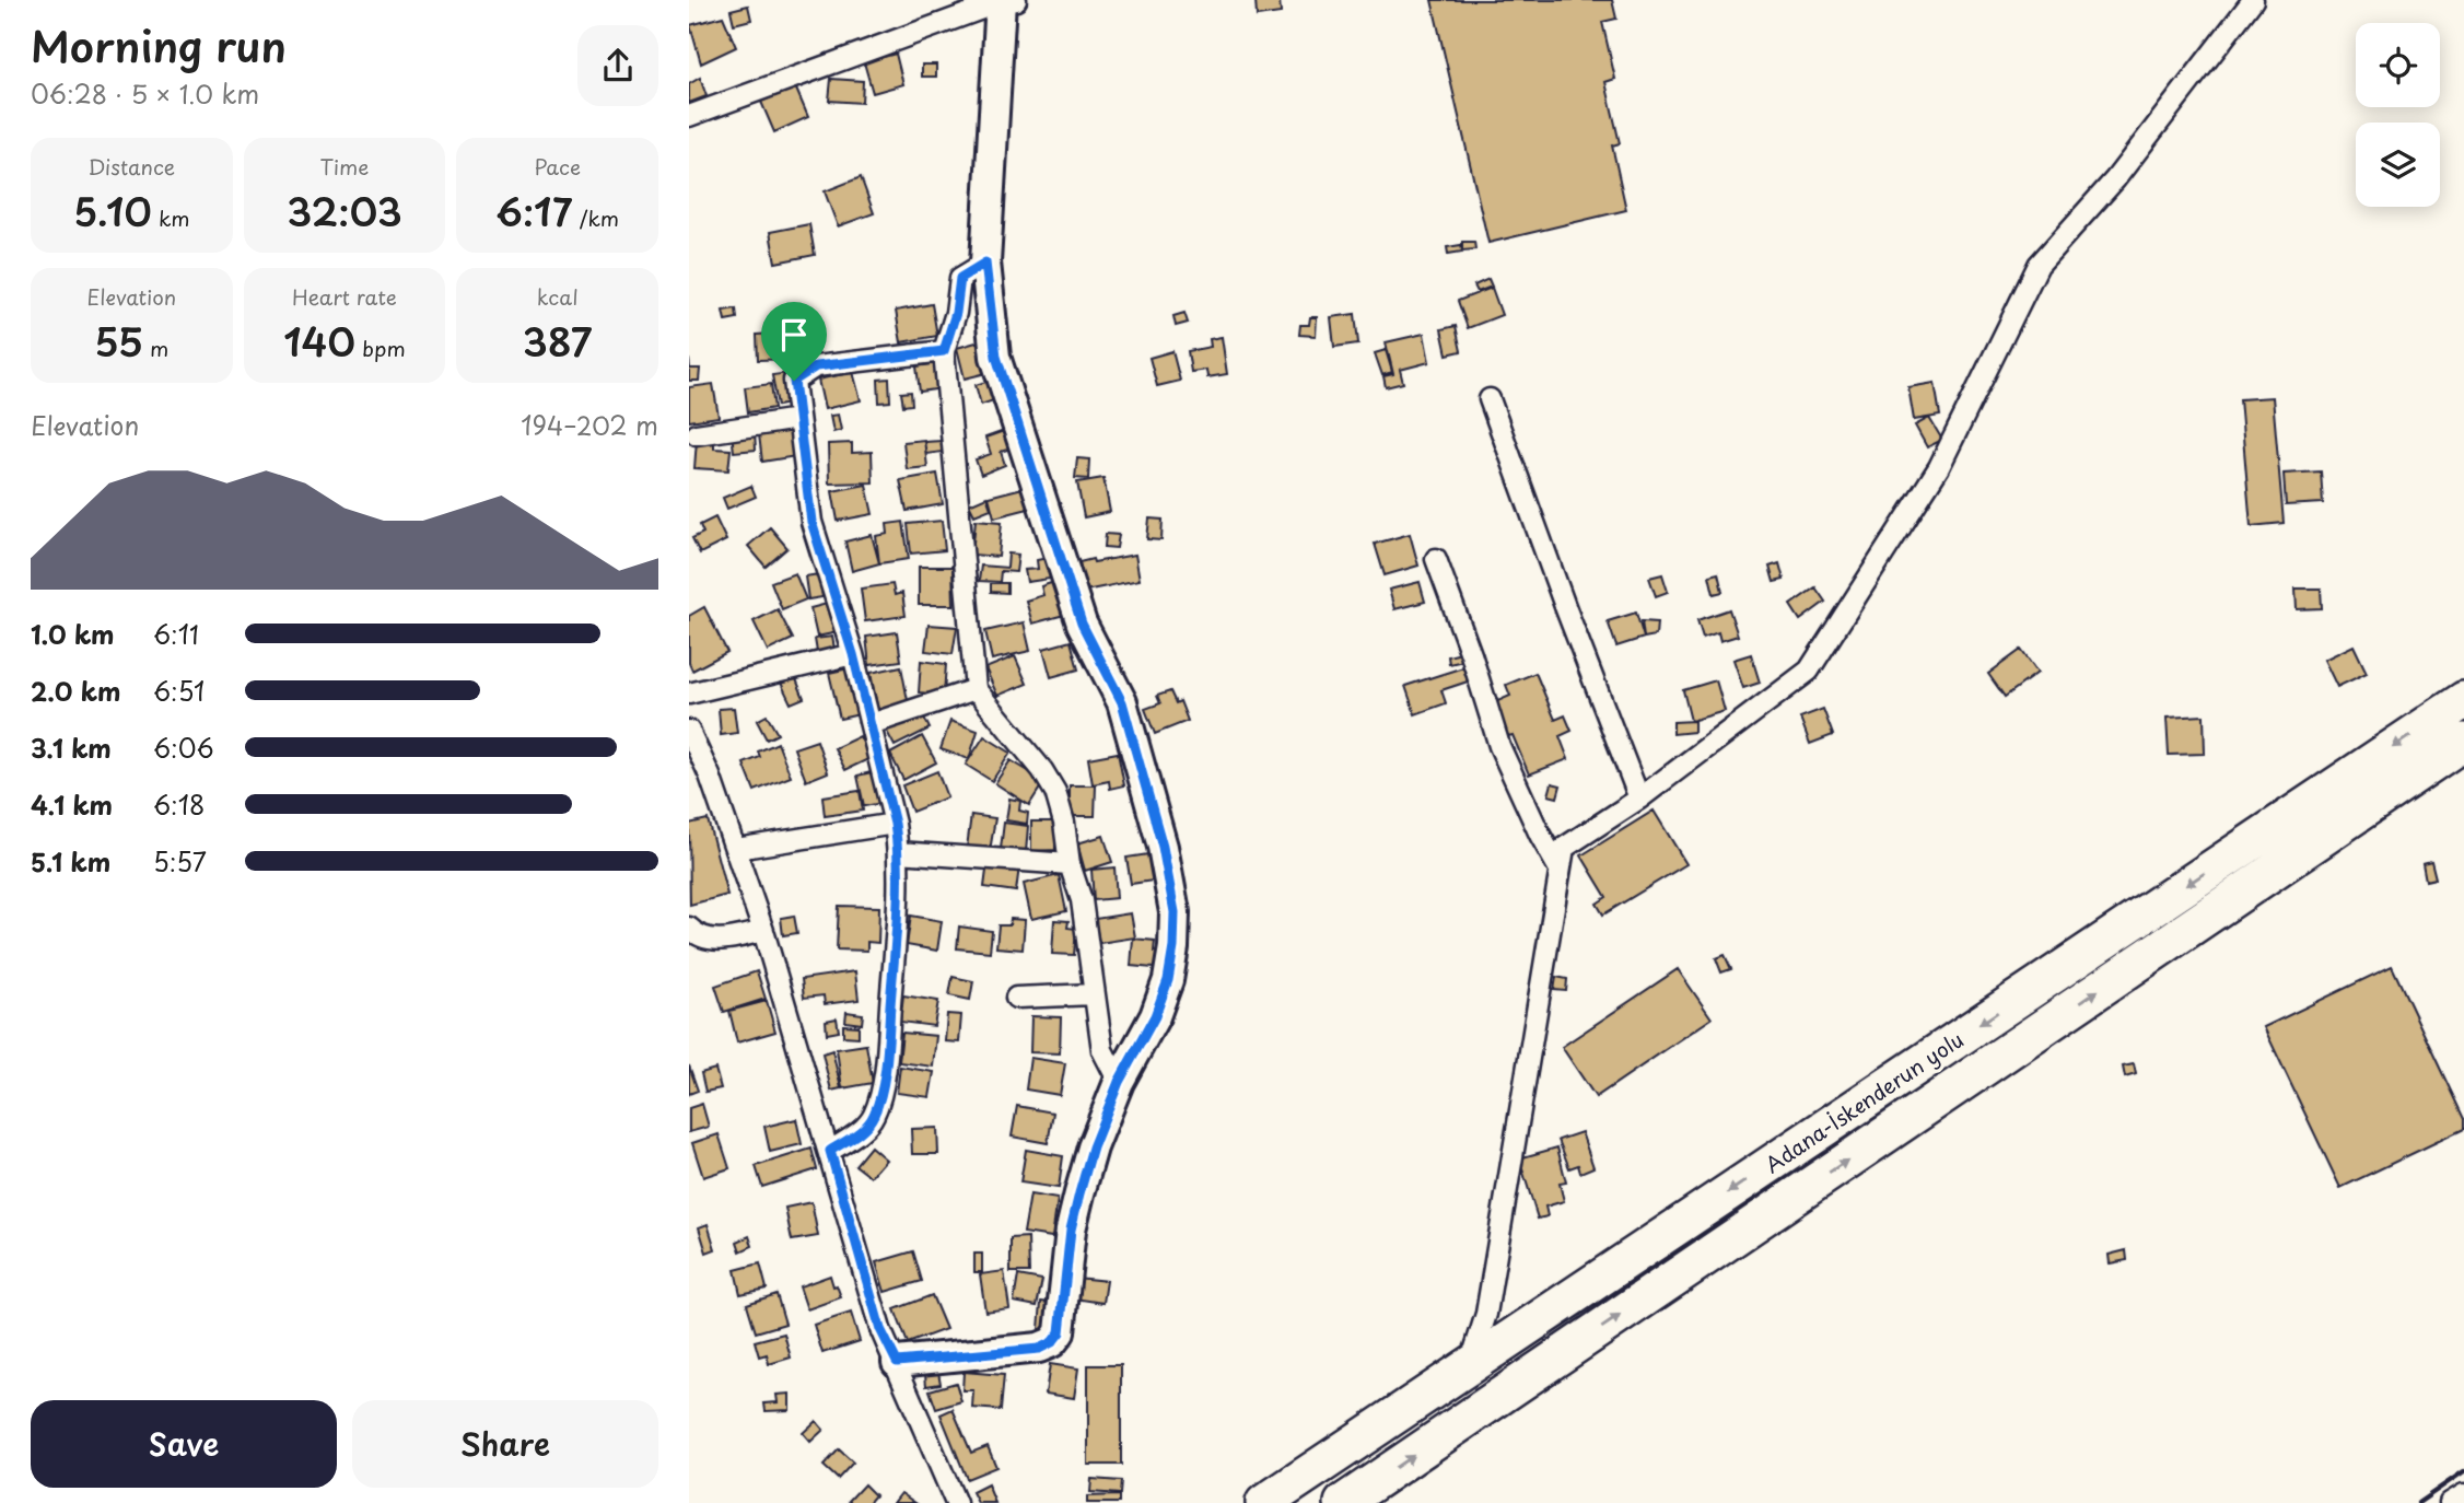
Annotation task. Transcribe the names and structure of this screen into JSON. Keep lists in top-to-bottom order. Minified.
{"streets":{"highway":["Adana-İskenderun yolu"]},"page":{"heading":["Morning run","06:28 · 5 × 1.0 km"],"stats":[["Distance","5.10 km"],["Time","32:03"],["Pace","6:17 /km"],["Elevation","55 m"],["Heart rate","140 bpm"],["kcal","387"]],"chart":["Elevation","194–202 m"],"list":[{"name":"1.0 km","note":"6:11"},{"name":"2.0 km","note":"6:51"},{"name":"3.1 km","note":"6:06"},{"name":"4.1 km","note":"6:18"},{"name":"5.1 km","note":"5:57"}],"buttons":["Save","Share"]}}
